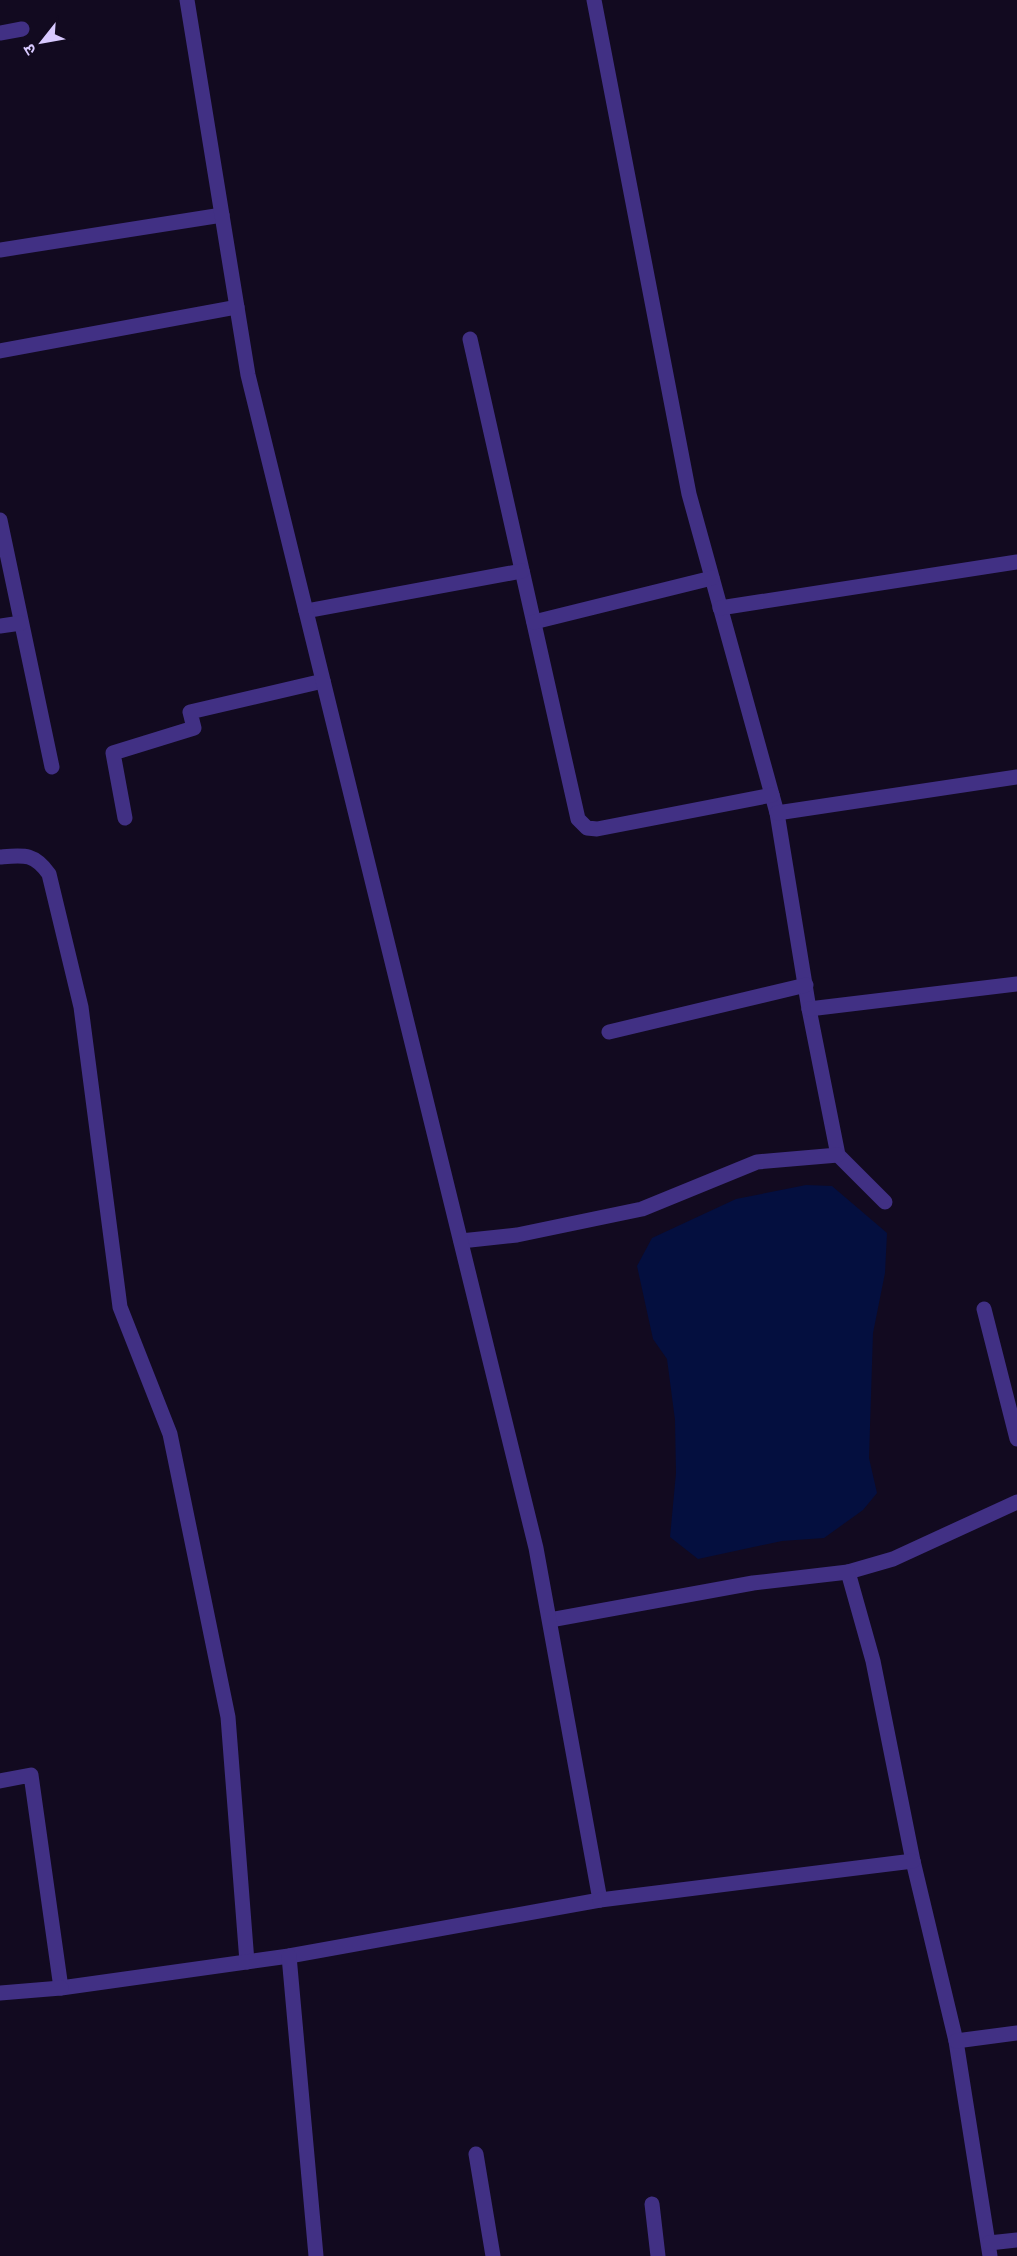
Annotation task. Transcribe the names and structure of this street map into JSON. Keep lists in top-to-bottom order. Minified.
{"north":"bottom left"}
